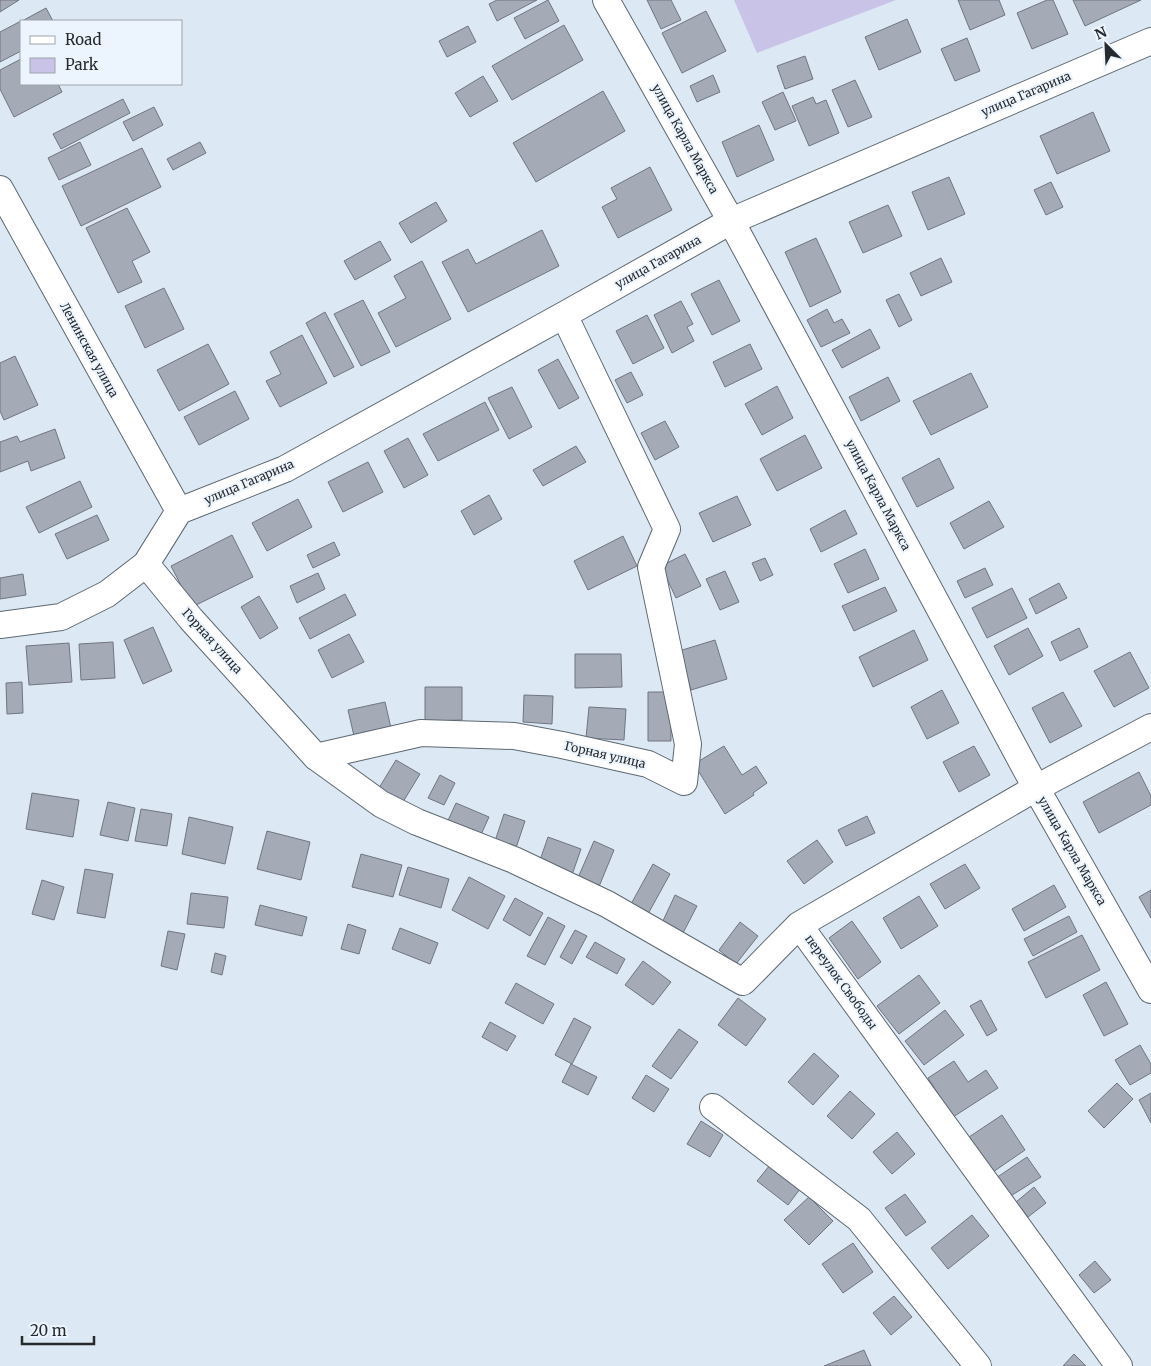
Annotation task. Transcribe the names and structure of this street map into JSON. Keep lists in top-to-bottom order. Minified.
{"streets":{"street":["улица Гагарина","улица Карла Маркса","Ленинская улица","Горная улица","переулок Свободы"]},"crossings":[["улица Гагарина","улица Карла Маркса"],["улица Гагарина","Ленинская улица"],["улица Гагарина","Горная улица"],["улица Карла Маркса","переулок Свободы"]],"legend":["Road","Park"],"scale_bar":"20 m","north":"top left"}
